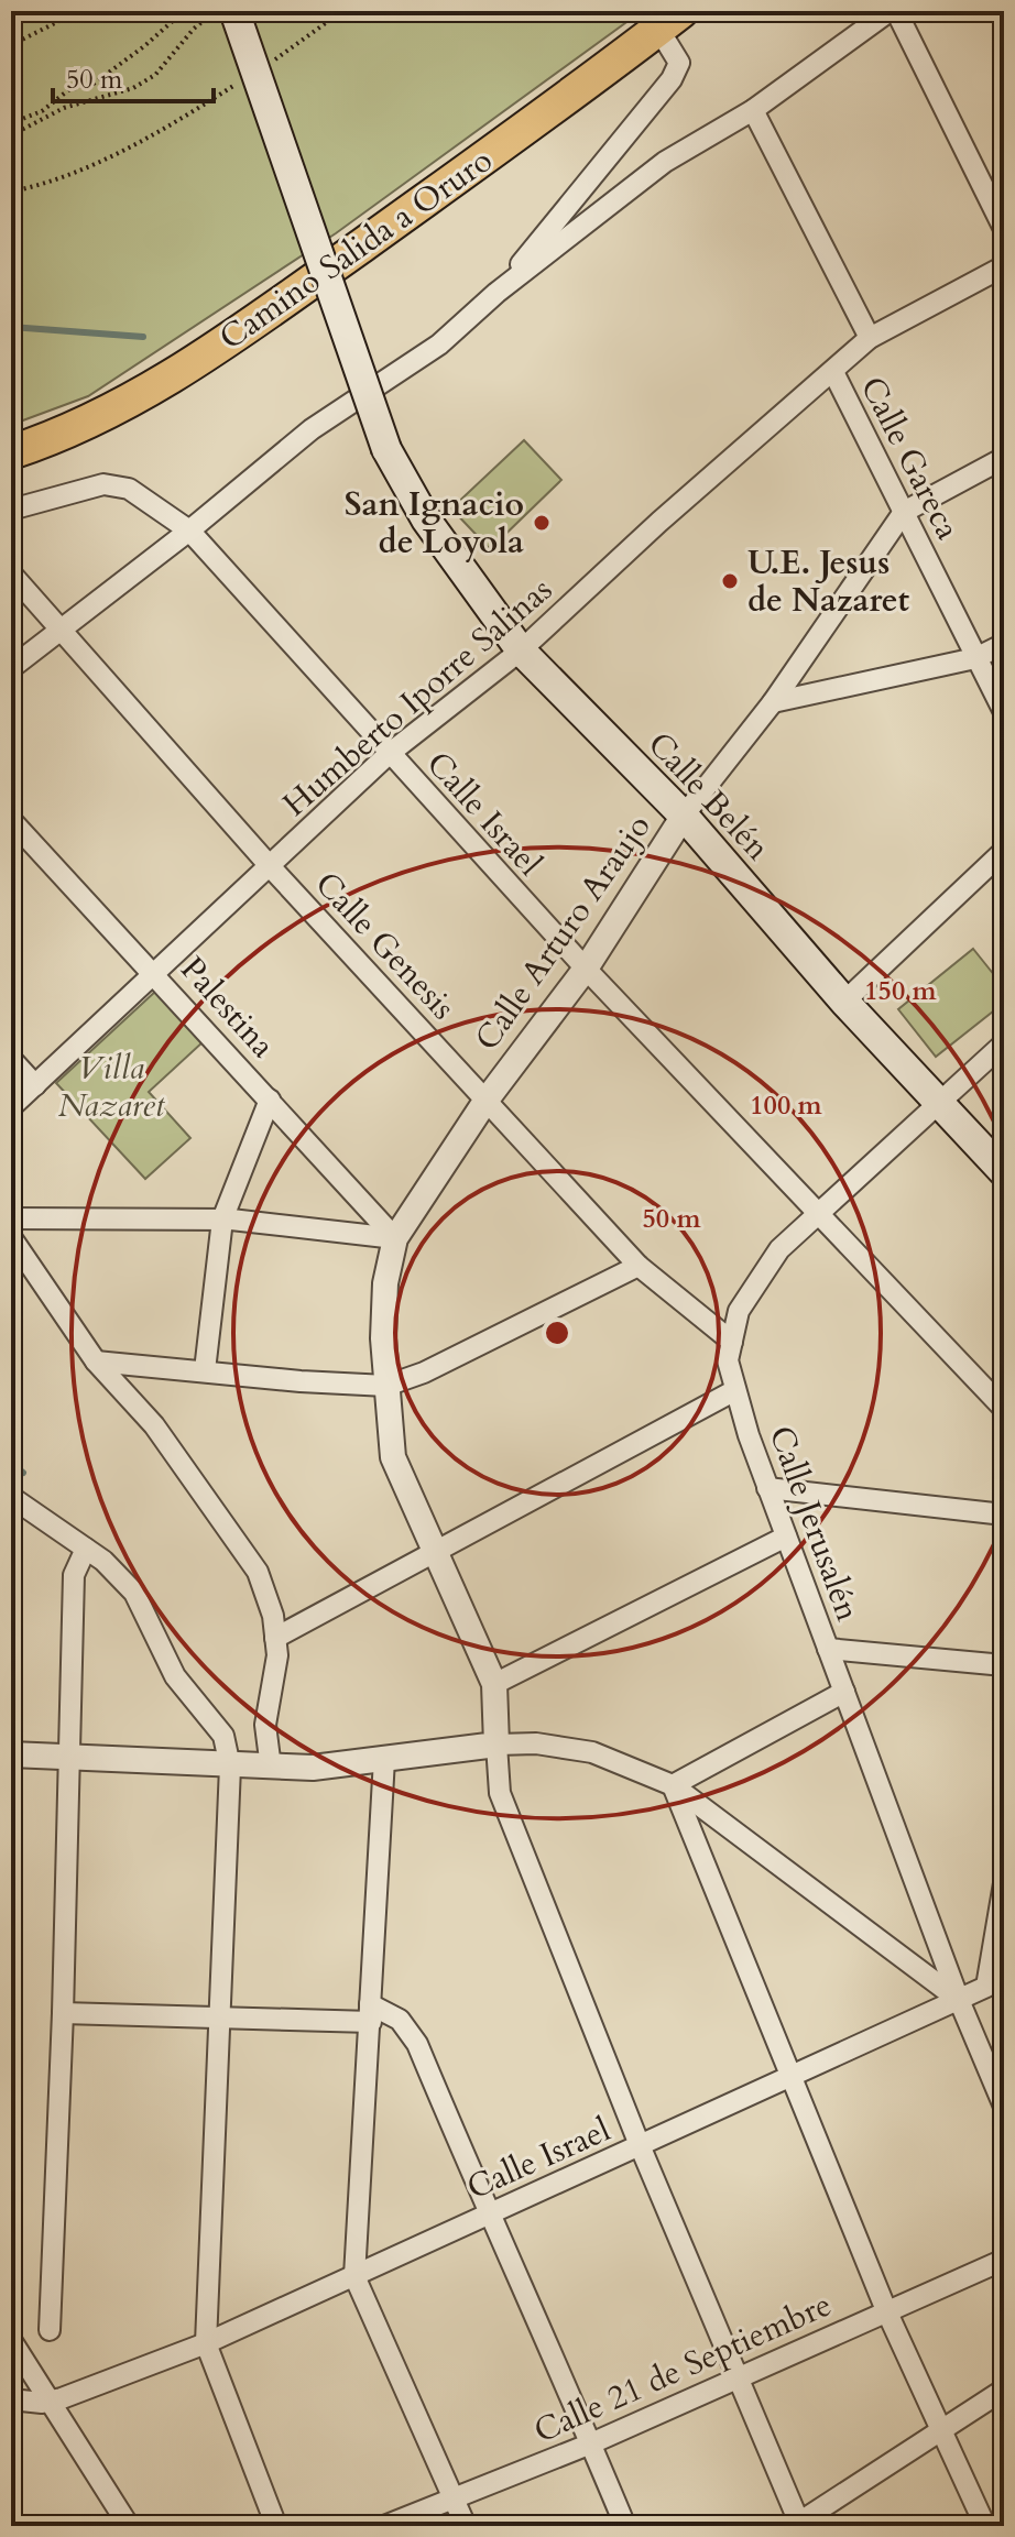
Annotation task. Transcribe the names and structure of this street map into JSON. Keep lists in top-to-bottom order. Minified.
{"streets":{"highway":["Camino Salida a Oruro"],"main road":["Calle Belén"],"street":["Calle Gareca","Humberto Iporre Salinas","Calle Israel","Calle Arturo Araujo","Calle Genesis","Palestina","Calle Jerusalén","Calle 21 de Septiembre"]},"crossings":[["Calle Gareca","Humberto Iporre Salinas"],["Calle Gareca","Calle Arturo Araujo"],["Humberto Iporre Salinas","Calle Belén"],["Humberto Iporre Salinas","Calle Israel"],["Humberto Iporre Salinas","Calle Genesis"],["Humberto Iporre Salinas","Palestina"],["Calle Belén","Calle Arturo Araujo"],["Calle Belén","Calle Jerusalén"],["Calle Israel","Calle Arturo Araujo"],["Calle Israel","Calle Jerusalén"],["Calle Arturo Araujo","Calle Genesis"],["Calle Arturo Araujo","Palestina"],["Calle Genesis","Calle Jerusalén"]],"parks":["Villa Nazaret"],"places":["San Ignacio de Loyola","U.E. Jesus de Nazaret"],"scale_bar":"50 m","rings":["150 m","100 m","50 m"]}
